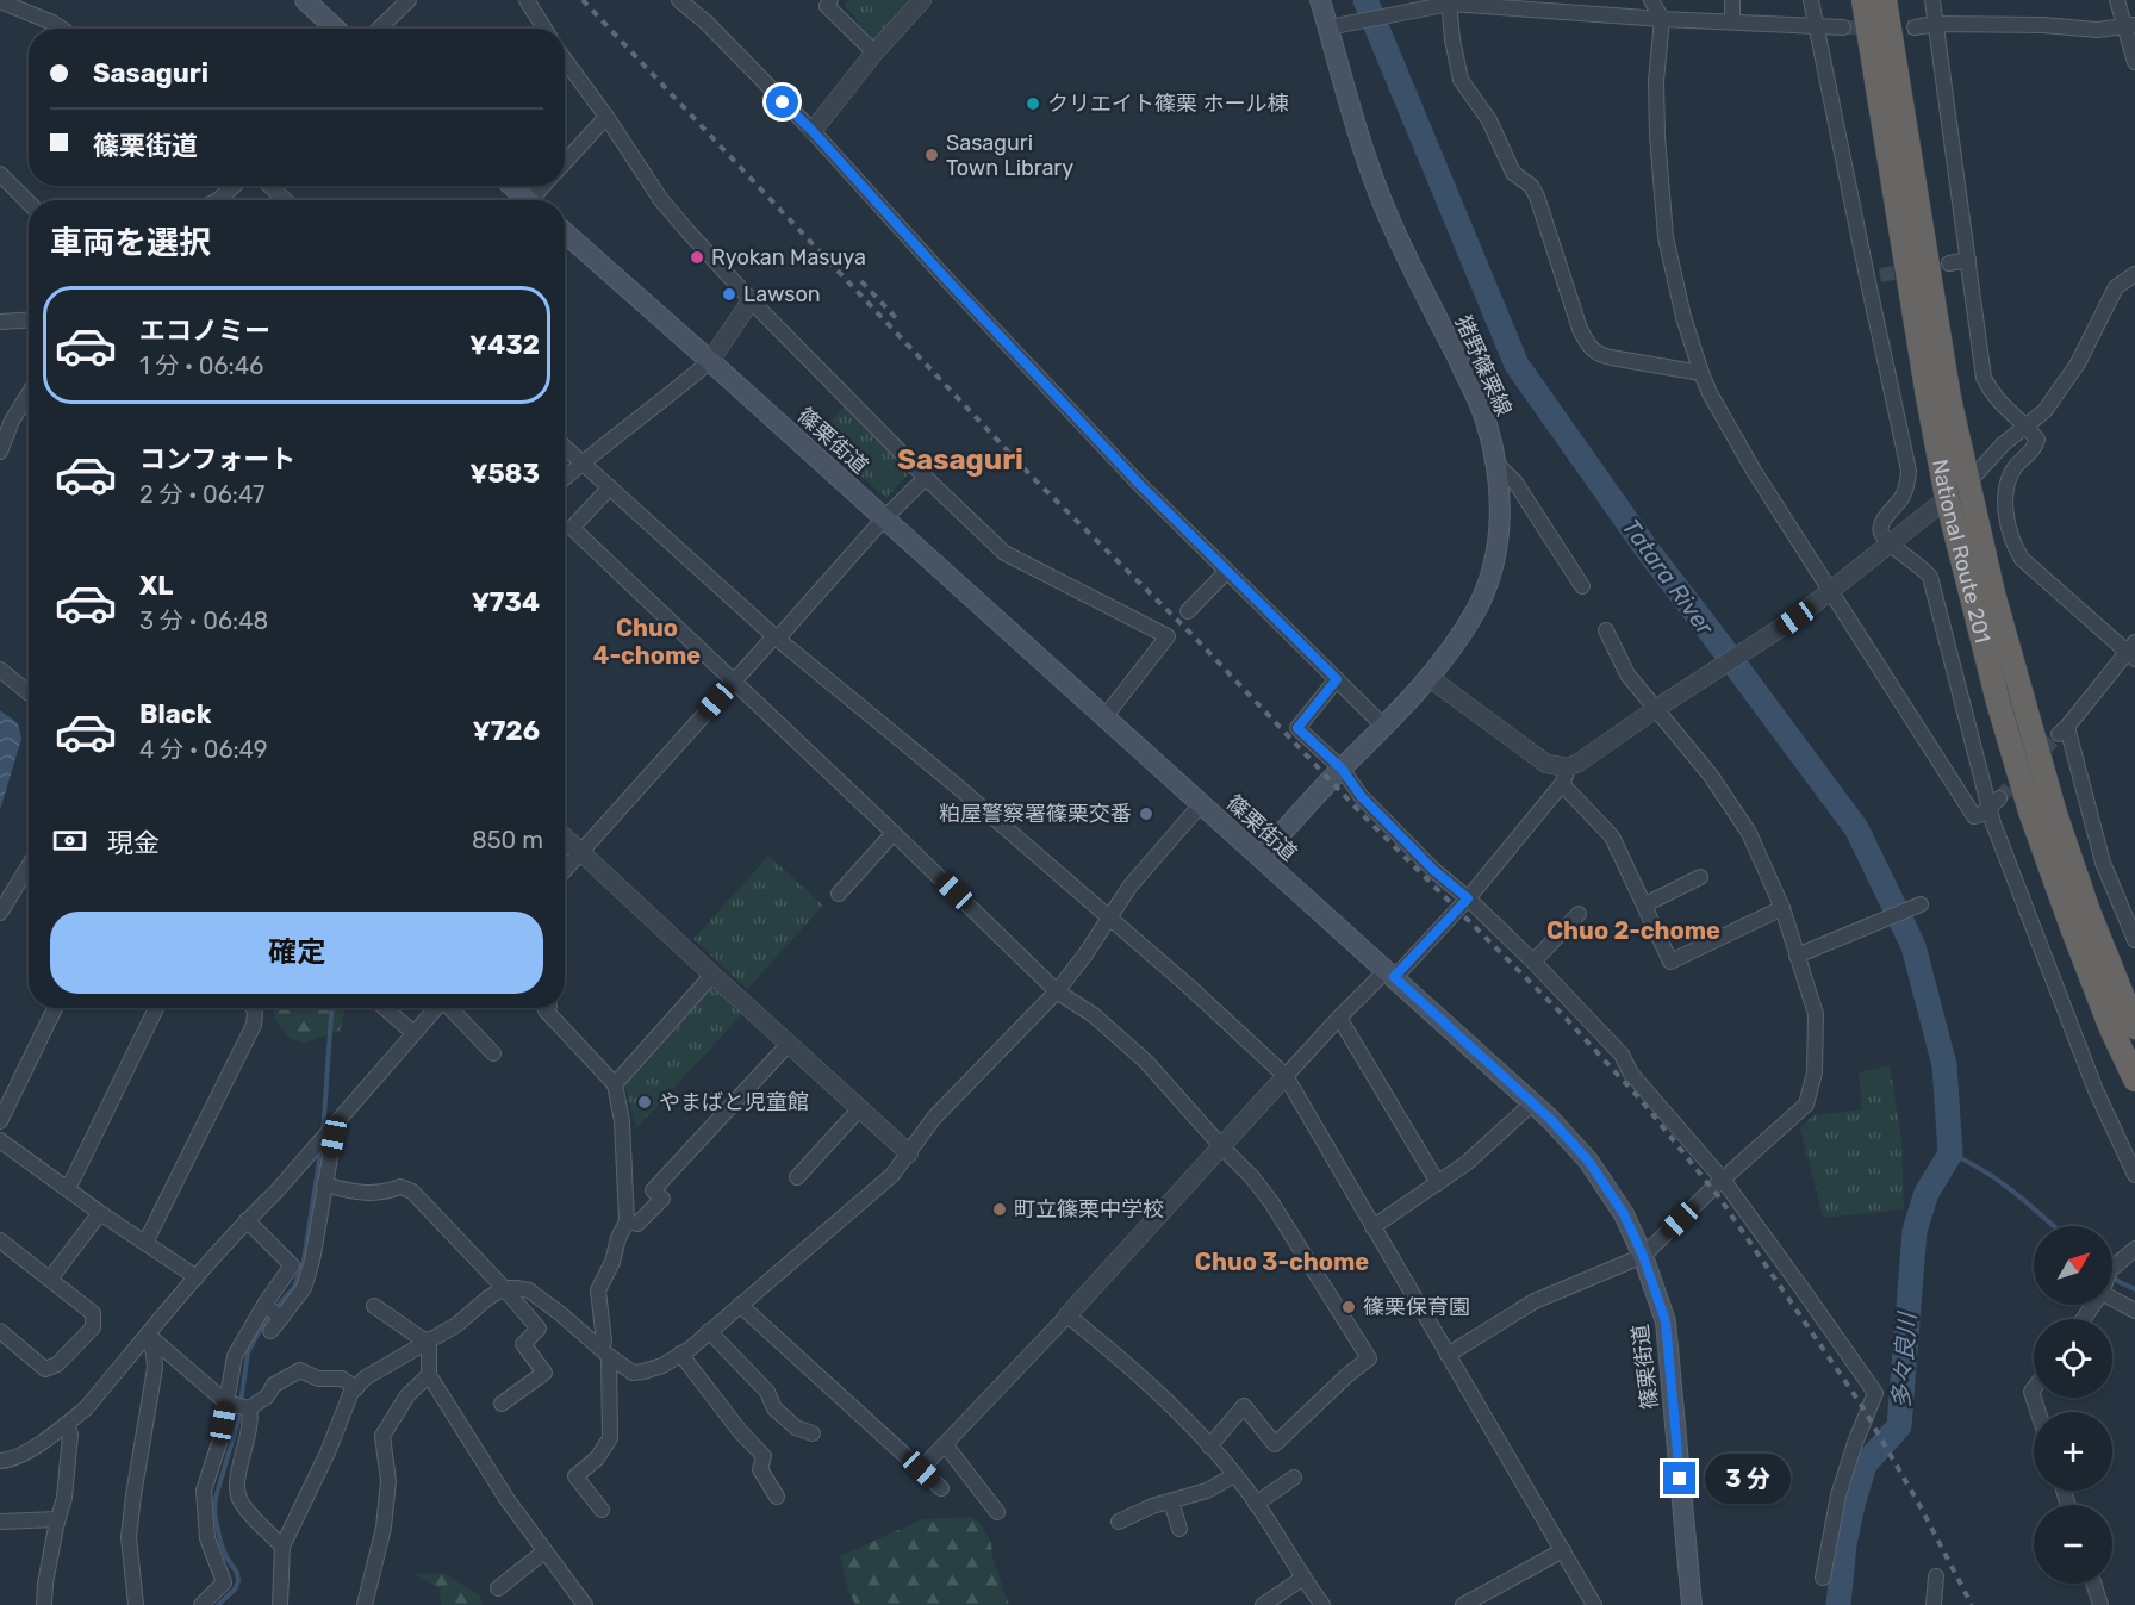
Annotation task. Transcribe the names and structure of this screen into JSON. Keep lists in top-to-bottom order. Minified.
{"streets":{"highway":["National Route 201"],"main road":["猪野篠栗線","篠栗街道"]},"crossings":[["猪野篠栗線","篠栗街道"]],"districts":["Sasaguri","Chuo 4-chome","Chuo 2-chome","Chuo 3-chome"],"water":["Tatara River","多々良川"],"places":["クリエイト篠栗 ホール棟","Sasaguri Town Library","Ryokan Masuya","Lawson","粕屋警察署篠栗交番","やまばと児童館","町立篠栗中学校","篠栗保育園"],"north":"top right","page":{"banner":["Sasaguri","篠栗街道"],"heading":"車両を選択","list":[{"name":"エコノミー","note":"1 分 · 06:46","value":"¥432"},{"name":"コンフォート","note":"2 分 · 06:47","value":"¥583"},{"name":"XL","note":"3 分 · 06:48","value":"¥734"},{"name":"Black","note":"4 分 · 06:49","value":"¥726"}],"pay":["現金","850 m"],"buttons":"確定","map_buttons":["+","−"],"bubble":"3 分"}}
